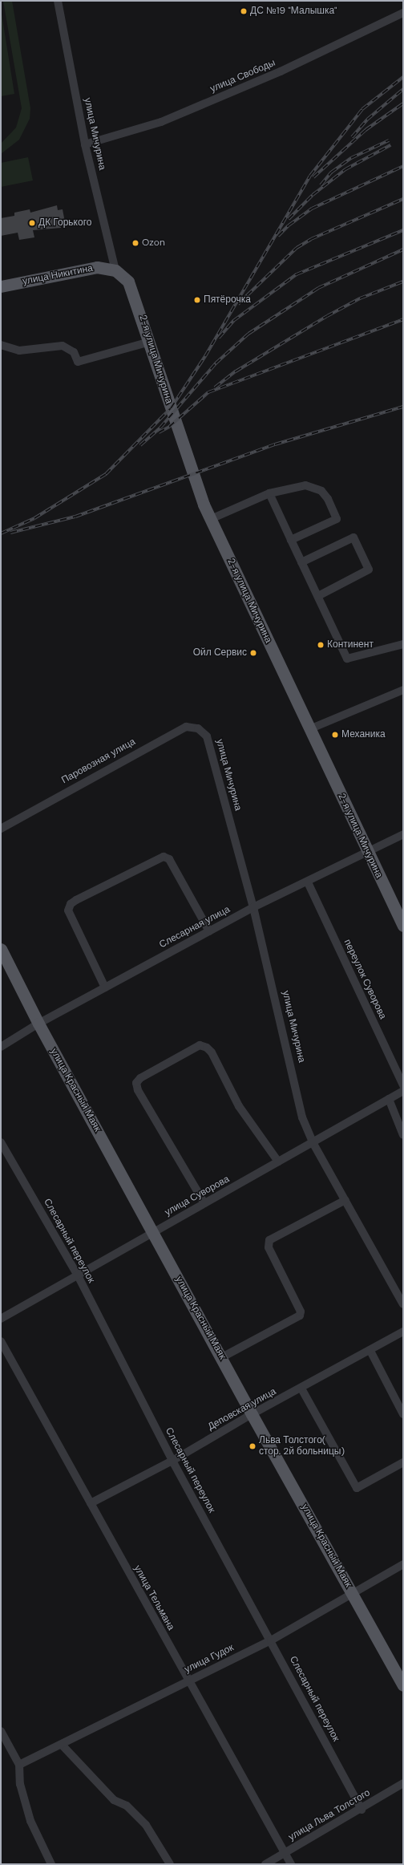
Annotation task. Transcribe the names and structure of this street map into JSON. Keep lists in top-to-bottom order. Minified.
{"streets":{"main road":["улица Никитина","2-я улица Мичурина","улица Красный Маяк"],"street":["улица Свободы","улица Мичурина","Паровозная улица","Слесарная улица","переулок Суворова","улица Суворова","Слесарный переулок","Деповская улица","улица Тельмана","улица Гудок","улица Льва Толстого"]},"crossings":[["улица Свободы","улица Мичурина"],["улица Мичурина","улица Никитина"],["улица Мичурина","2-я улица Мичурина"],["улица Мичурина","Паровозная улица"],["улица Мичурина","Слесарная улица"],["улица Мичурина","улица Суворова"],["улица Никитина","2-я улица Мичурина"],["2-я улица Мичурина","Слесарная улица"],["Слесарная улица","переулок Суворова"],["Слесарная улица","улица Красный Маяк"],["улица Красный Маяк","улица Суворова"],["улица Красный Маяк","Деповская улица"],["улица Красный Маяк","улица Гудок"],["улица Суворова","Слесарный переулок"],["Слесарный переулок","Деповская улица"],["Слесарный переулок","улица Гудок"],["Слесарный переулок","улица Льва Толстого"],["Деповская улица","улица Тельмана"],["улица Тельмана","улица Гудок"],["улица Тельмана","улица Льва Толстого"]],"places":["ДС №19 \"Малышка\"","ДК Горького","Ozon","Пятёрочка","Континент","Ойл Сервис","Механика","Льва Толстого( стор. 2й больницы)"]}
